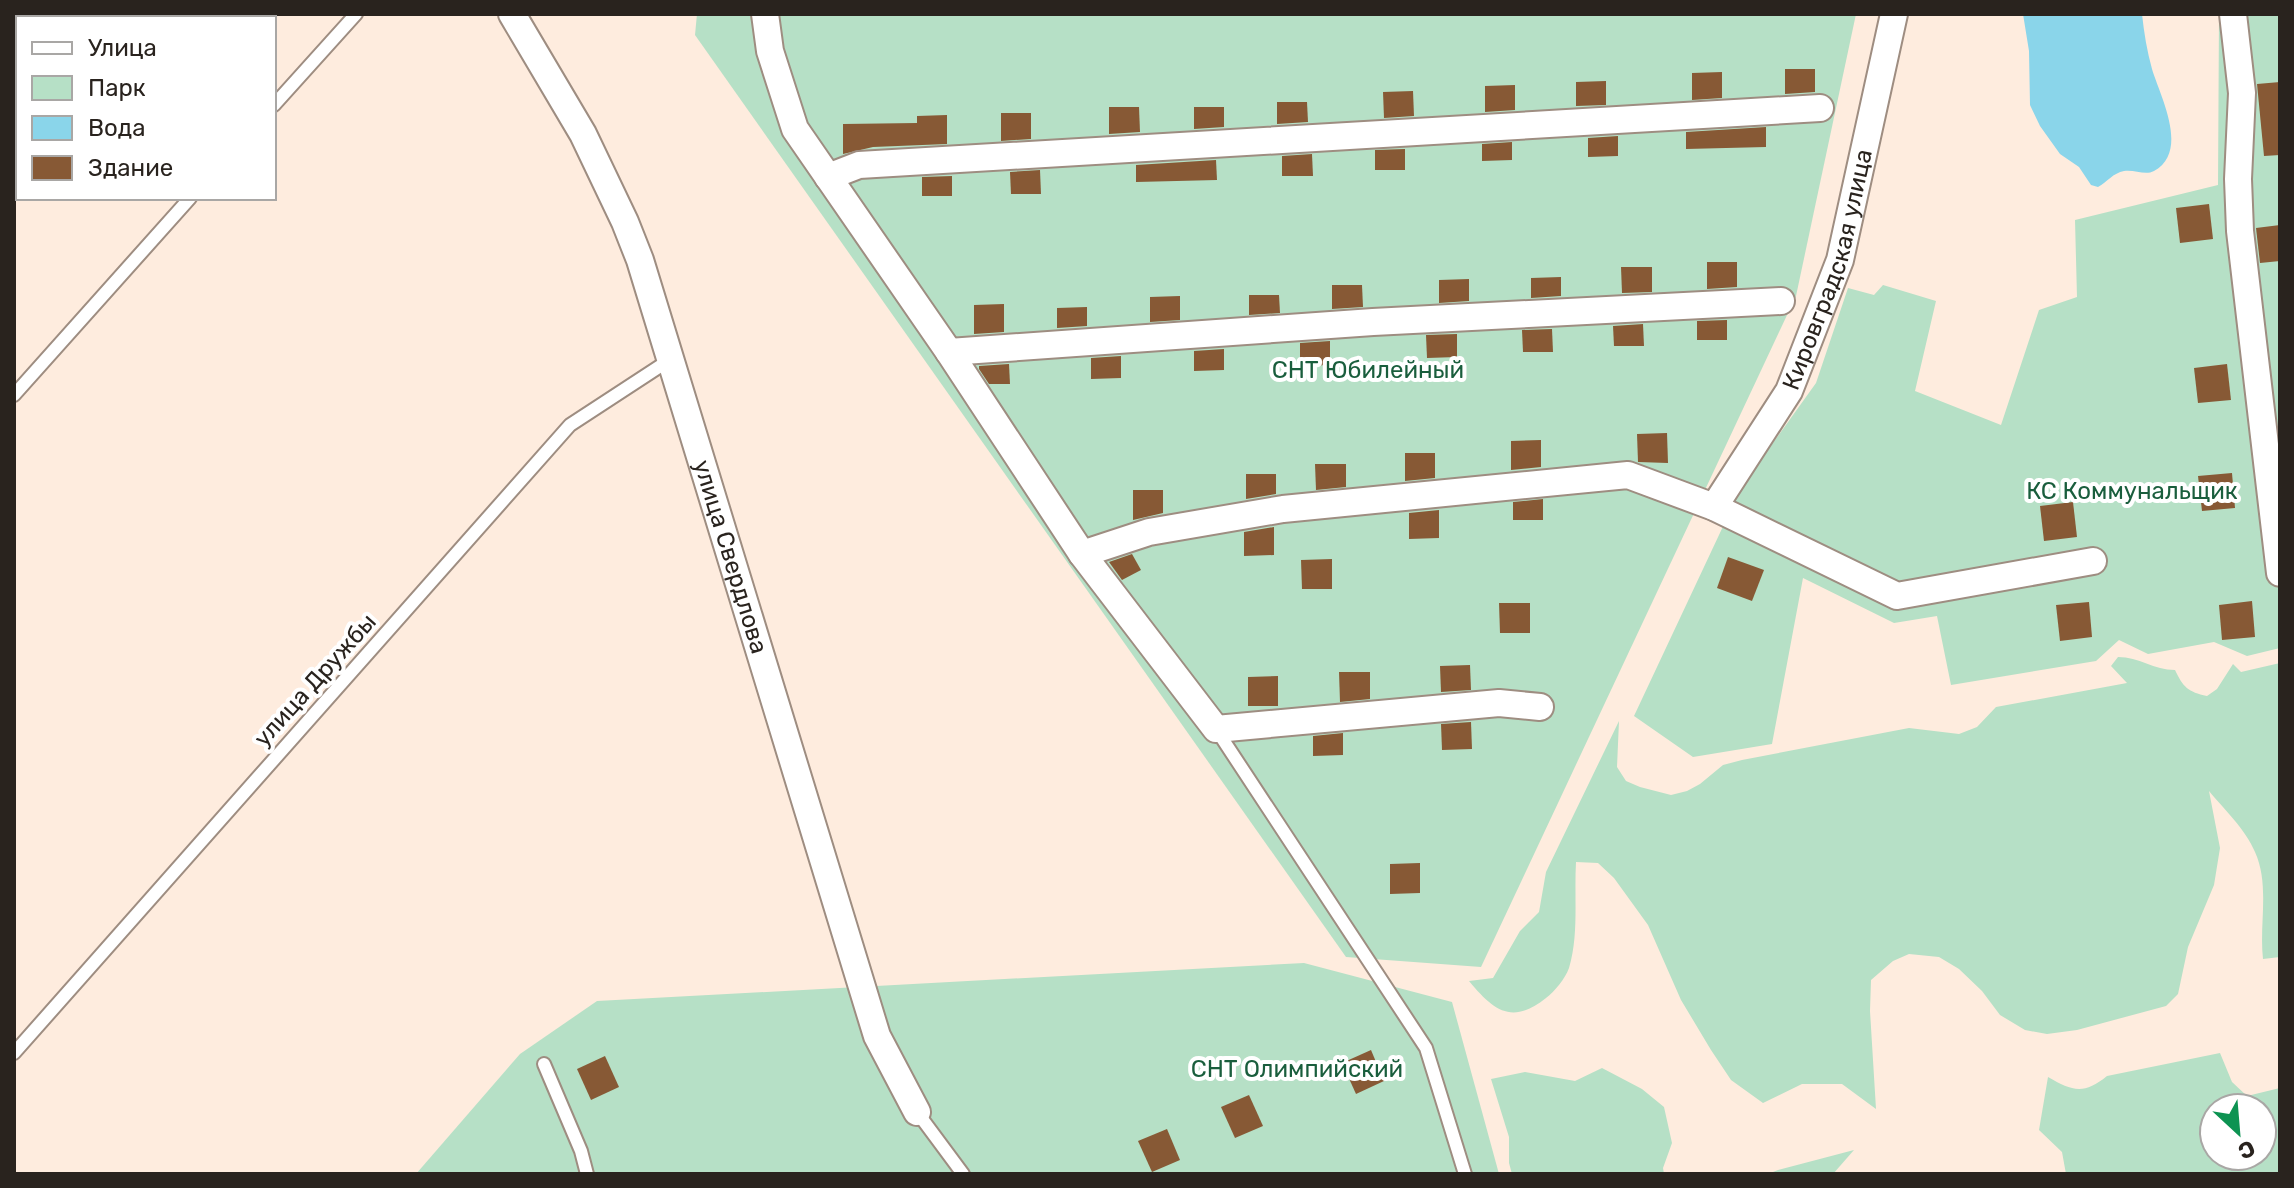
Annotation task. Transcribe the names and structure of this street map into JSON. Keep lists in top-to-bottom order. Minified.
{"streets":{"street":["Кировградская улица","улица Свердлова"],"lane":["улица Дружбы"]},"crossings":[["улица Свердлова","улица Дружбы"]],"parks":["СНТ Юбилейный","КС Коммунальщик","СНТ Олимпийский"],"legend":["Улица","Парк","Вода","Здание"],"north":"bottom right"}
